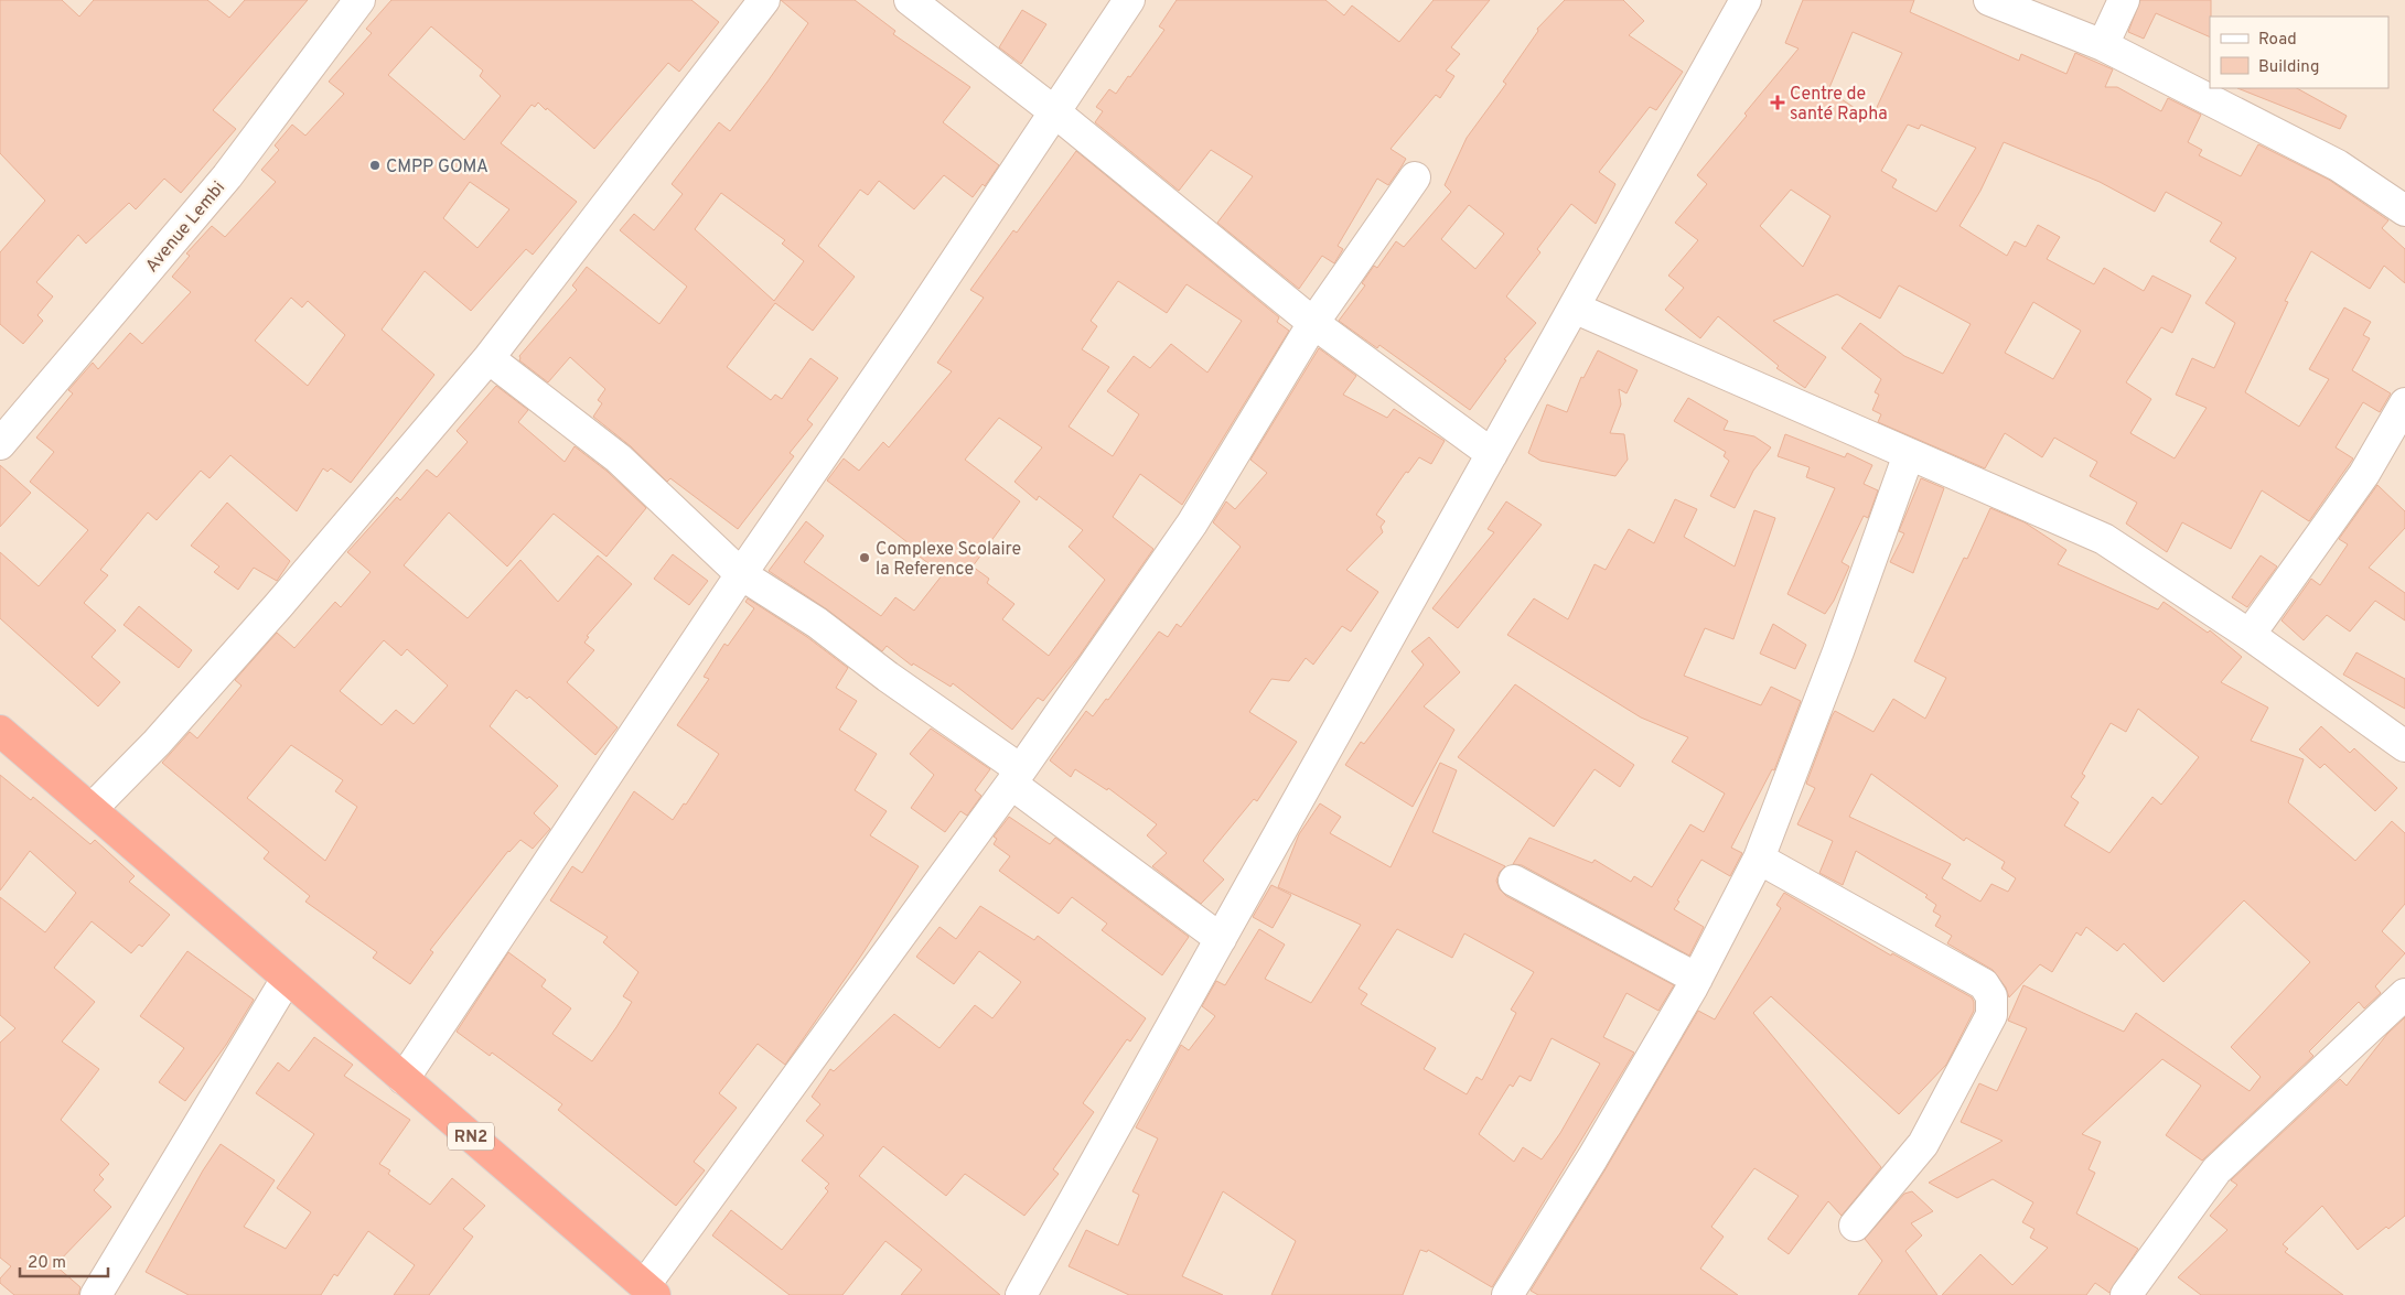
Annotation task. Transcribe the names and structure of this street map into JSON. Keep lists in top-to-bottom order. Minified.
{"streets":{"highway":["RN2"],"street":["Avenue Lembi"]},"places":{"health":["Centre de santé Rapha"],"other":["CMPP GOMA","Complexe Scolaire la Reference"]},"legend":["Road","Building"],"scale_bar":"20 m"}
